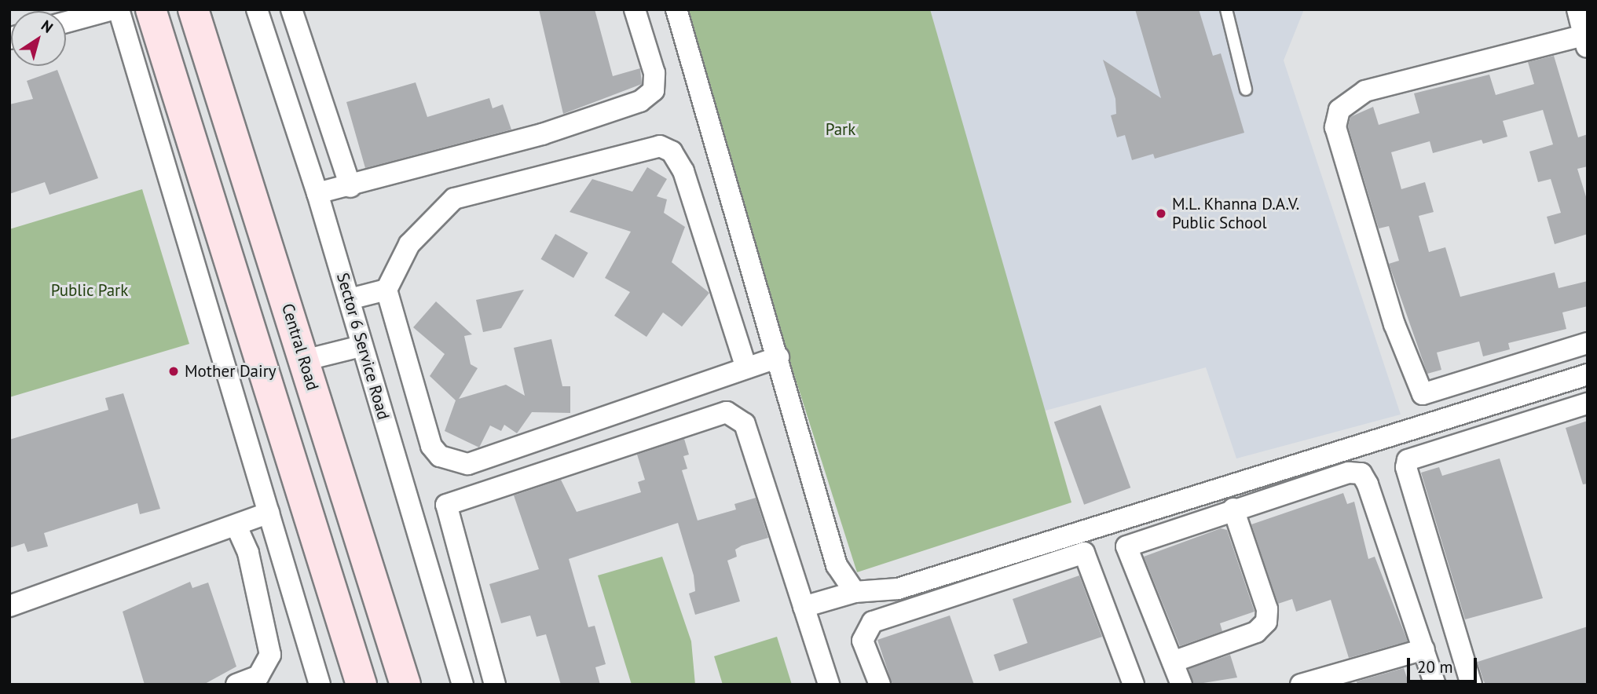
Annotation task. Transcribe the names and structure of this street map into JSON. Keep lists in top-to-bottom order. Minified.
{"streets":{"main road":["Central Road"],"street":["Sector 6 Service Road"]},"parks":["Park","Public Park"],"places":["M.L. Khanna D.A.V. Public School","Mother Dairy"],"scale_bar":"20 m","north":"top right"}
